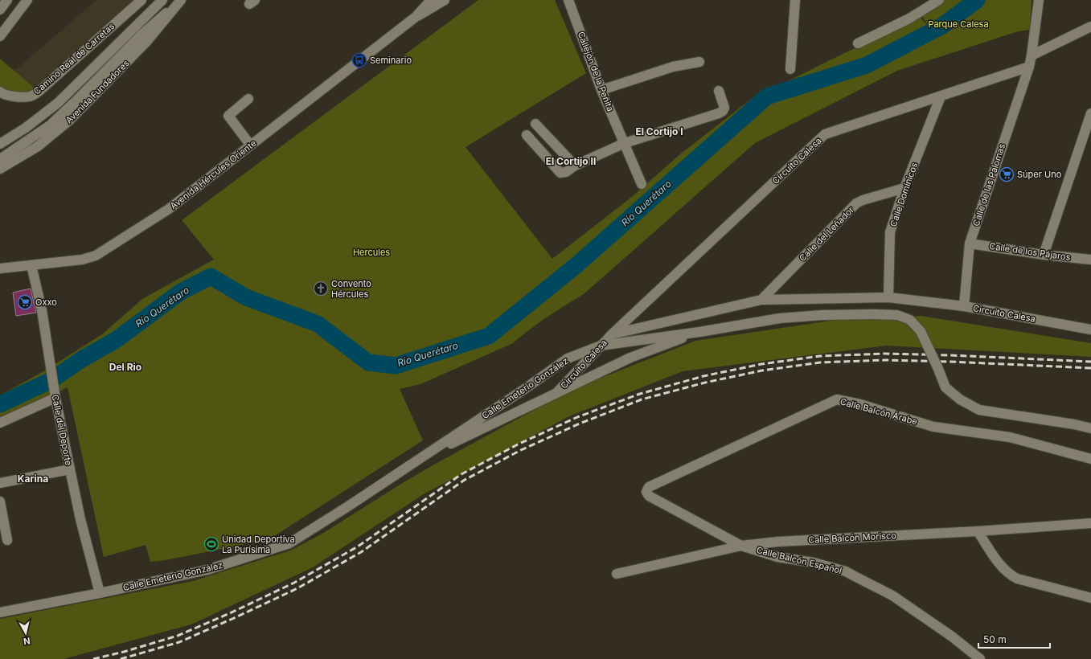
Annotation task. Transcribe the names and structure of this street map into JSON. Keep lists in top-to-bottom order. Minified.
{"streets":{"street":["Camino Real de Carretas","Callejón de la Peñita","Avenida Fundadores","Circuito Calesa","Avenida Hércules Oriente","Calle de las Palomas","Calle Dominicos","Calle del Leñador","Calle de los Pájaros","Calle Emeterio González","Calle Balcón Árabe","Calle del Deporte","Calle Balcón Morisco","Calle Balcón Español"]},"crossings":[["Circuito Calesa","Calle de las Palomas"],["Circuito Calesa","Calle Dominicos"],["Circuito Calesa","Calle del Leñador"],["Circuito Calesa","Calle Emeterio González"],["Avenida Hércules Oriente","Calle del Deporte"],["Calle de las Palomas","Calle de los Pájaros"],["Calle Dominicos","Calle del Leñador"],["Calle Emeterio González","Calle del Deporte"],["Calle Balcón Árabe","Calle Balcón Español"],["Calle Balcón Morisco","Calle Balcón Español"]],"districts":["El Cortijo I","El Cortijo II","Del Rio","Karina"],"water":["Río Querétaro"],"parks":["Parque Calesa","Hercules"],"places":{"bus stop":["Seminario"],"supermarket":["Súper Uno","Oxxo"],"church":["Convento Hércules"],"sports":["Unidad Deportiva La Purísima"]},"scale_bar":"50 m","north":"bottom"}
